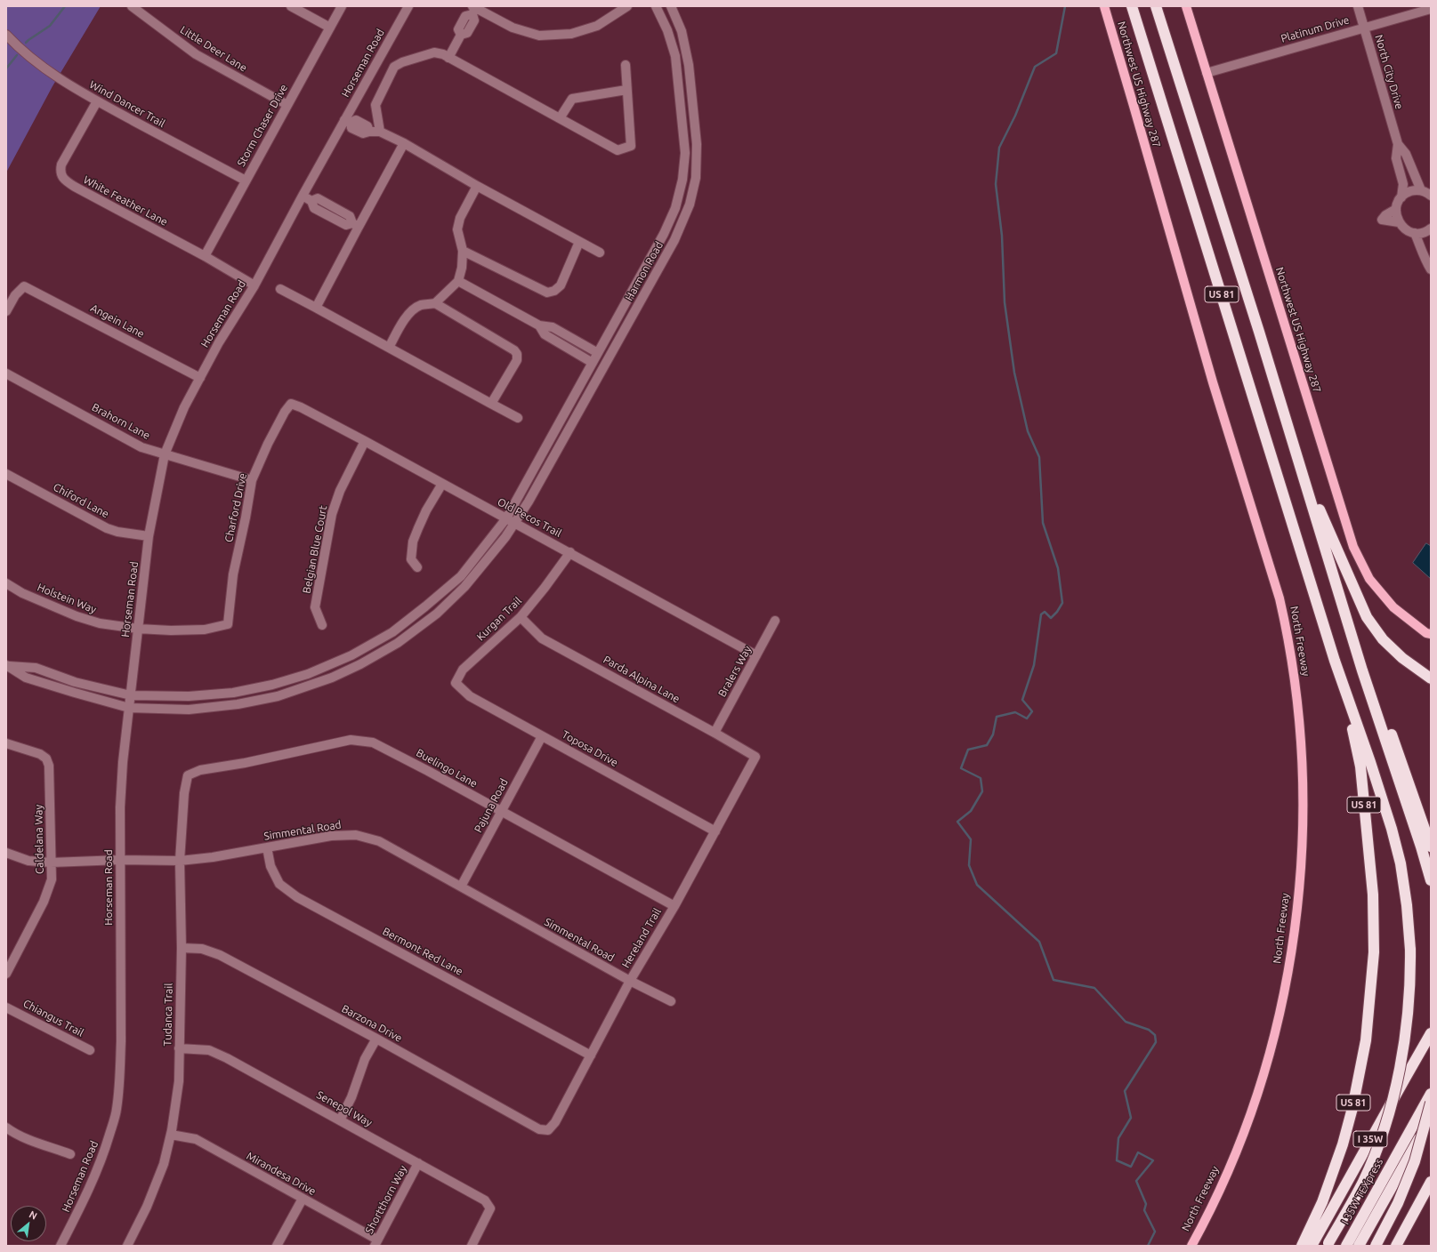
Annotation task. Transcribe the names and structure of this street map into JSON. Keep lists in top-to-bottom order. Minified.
{"streets":{"highway":["US 81","I 35W","I 35W TEXpress"],"main road":["Northwest US Highway 287","North Freeway"],"street":["Platinum Drive","Little Deer Lane","Horseman Road","North City Drive","Wind Dancer Trail","Storm Chaser Drive","White Feather Lane","Harmon Road","Angein Lane","Brahorn Lane","Chiford Lane","Charford Drive","Old Pecos Trail","Belgian Blue Court","Holstein Way","Kurgan Trail","Bralers Way","Parda Alpina Lane","Toposa Drive","Buelingo Lane","Pajuna Road","Simmental Road","Caldelana Way","Hereland Trail","Bermont Red Lane","Tudanca Trail","Chiangus Trail","Barzona Drive","Senepol Way","Mirandesa Drive","Shortthorn Way"]},"crossings":[["Platinum Drive","North City Drive"],["Platinum Drive","Northwest US Highway 287"],["Little Deer Lane","Storm Chaser Drive"],["Horseman Road","White Feather Lane"],["Horseman Road","Harmon Road"],["Horseman Road","Angein Lane"],["Horseman Road","Brahorn Lane"],["Horseman Road","Chiford Lane"],["Horseman Road","Holstein Way"],["Horseman Road","Simmental Road"],["Northwest US Highway 287","North Freeway"],["Wind Dancer Trail","Storm Chaser Drive"],["Wind Dancer Trail","White Feather Lane"],["Storm Chaser Drive","White Feather Lane"],["Harmon Road","Old Pecos Trail"],["Brahorn Lane","Charford Drive"],["Charford Drive","Old Pecos Trail"],["Charford Drive","Holstein Way"],["Old Pecos Trail","Belgian Blue Court"],["Old Pecos Trail","Kurgan Trail"],["Old Pecos Trail","Bralers Way"],["Kurgan Trail","Parda Alpina Lane"],["Kurgan Trail","Toposa Drive"],["Bralers Way","Parda Alpina Lane"],["Parda Alpina Lane","Hereland Trail"],["Toposa Drive","Pajuna Road"],["Toposa Drive","Hereland Trail"],["Buelingo Lane","Pajuna Road"],["Buelingo Lane","Hereland Trail"],["Buelingo Lane","Tudanca Trail"],["Pajuna Road","Simmental Road"],["Simmental Road","Caldelana Way"],["Simmental Road","Hereland Trail"],["Simmental Road","Bermont Red Lane"],["Simmental Road","Tudanca Trail"],["Hereland Trail","Bermont Red Lane"],["Hereland Trail","Barzona Drive"],["Tudanca Trail","Barzona Drive"],["Tudanca Trail","Senepol Way"],["Tudanca Trail","Mirandesa Drive"],["Senepol Way","Shortthorn Way"],["Mirandesa Drive","Shortthorn Way"]],"north":"top right"}
